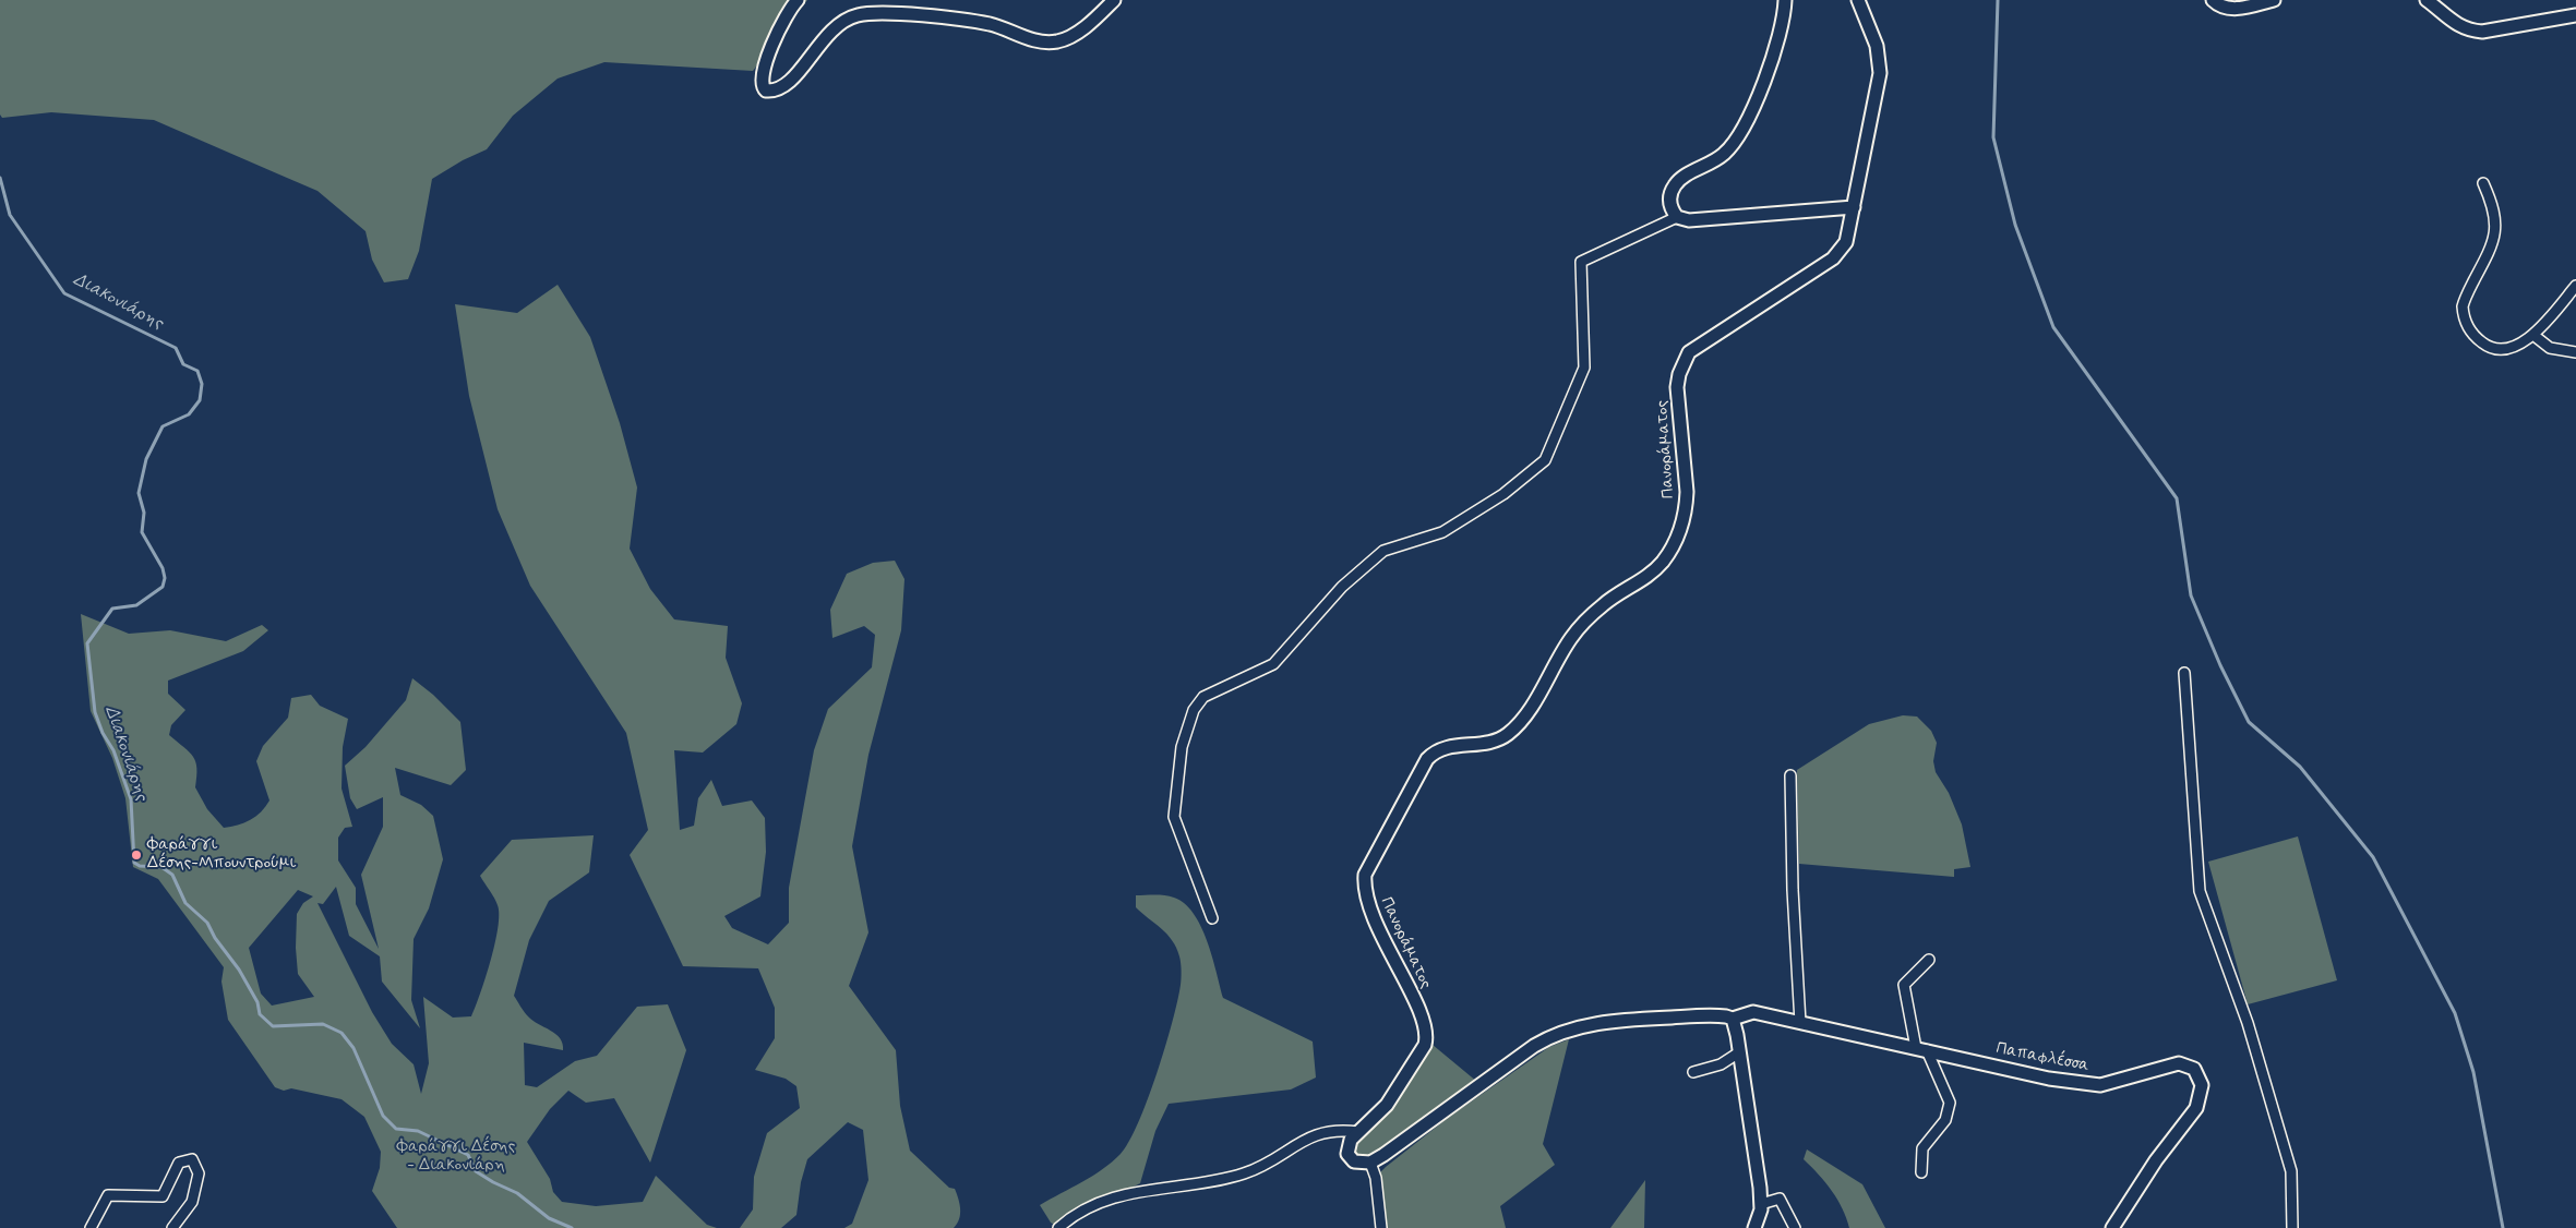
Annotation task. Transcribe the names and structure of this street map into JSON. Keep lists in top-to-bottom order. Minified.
{"streets":{"main road":["Πανοράματος","Παπαφλέσσα"]},"water":["Διακονιάρης"],"parks":["Φαράγγι Δέσης - Διακονιάρη"],"places":["Φαράγγι Δέσης-Μπουντρούμι"]}
